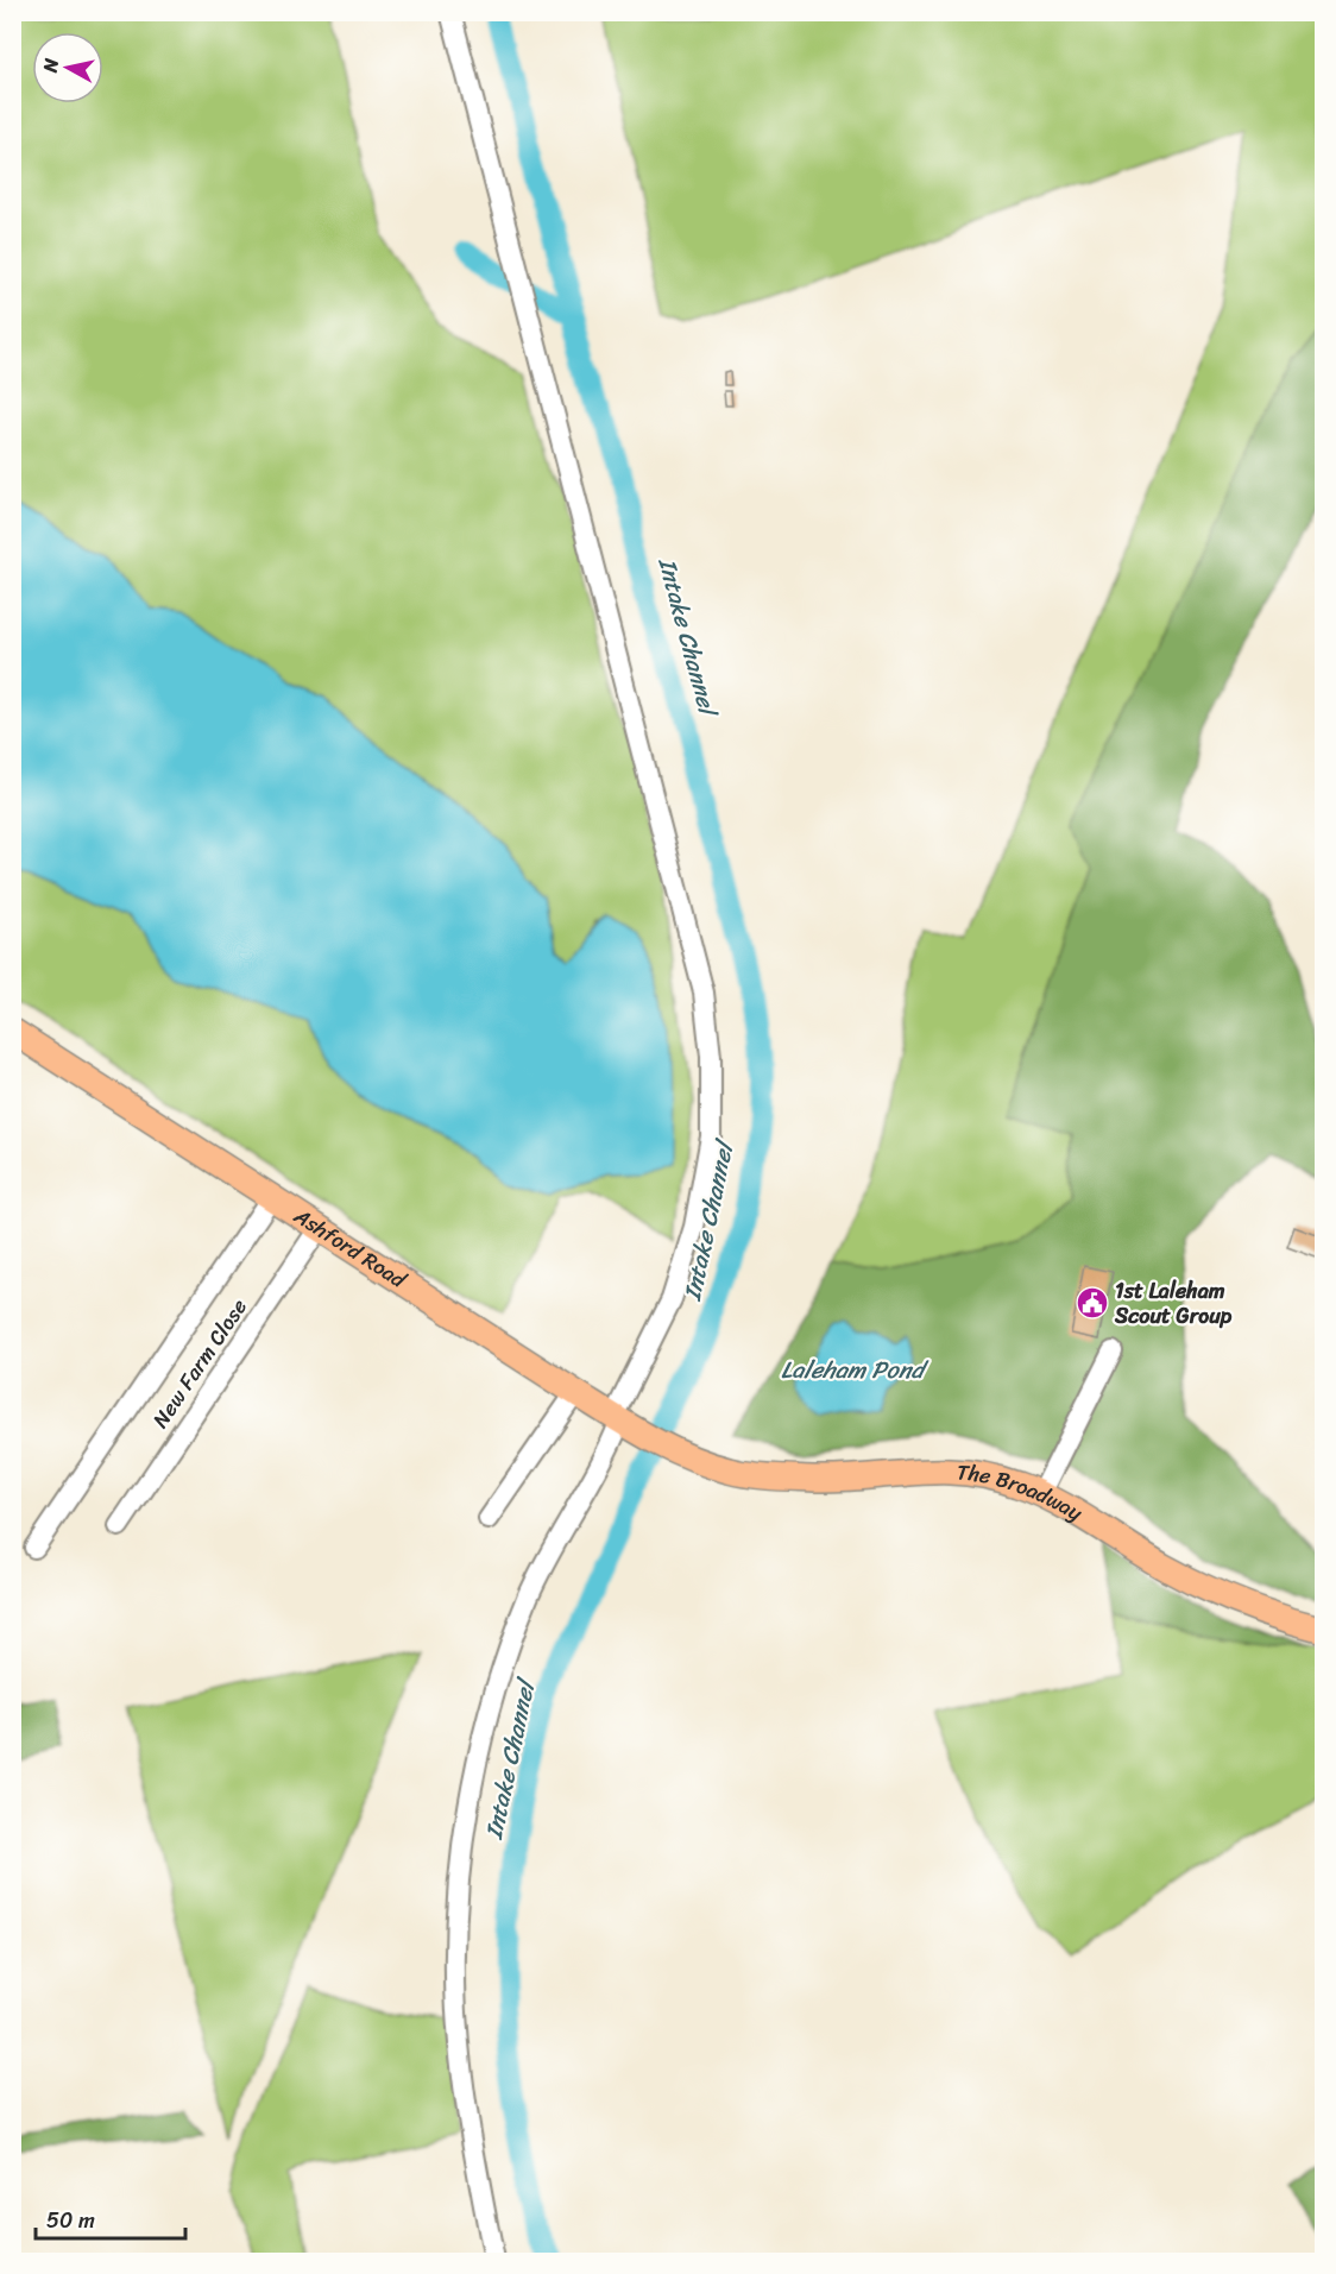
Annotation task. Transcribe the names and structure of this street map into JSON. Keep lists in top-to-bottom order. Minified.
{"streets":{"main road":["Ashford Road","The Broadway"],"street":["New Farm Close"]},"crossings":[["Ashford Road","New Farm Close"],["Ashford Road","The Broadway"]],"water":["Intake Channel","Laleham Pond"],"places":{"public building":["1st Laleham Scout Group"]},"scale_bar":"50 m","north":"left"}
